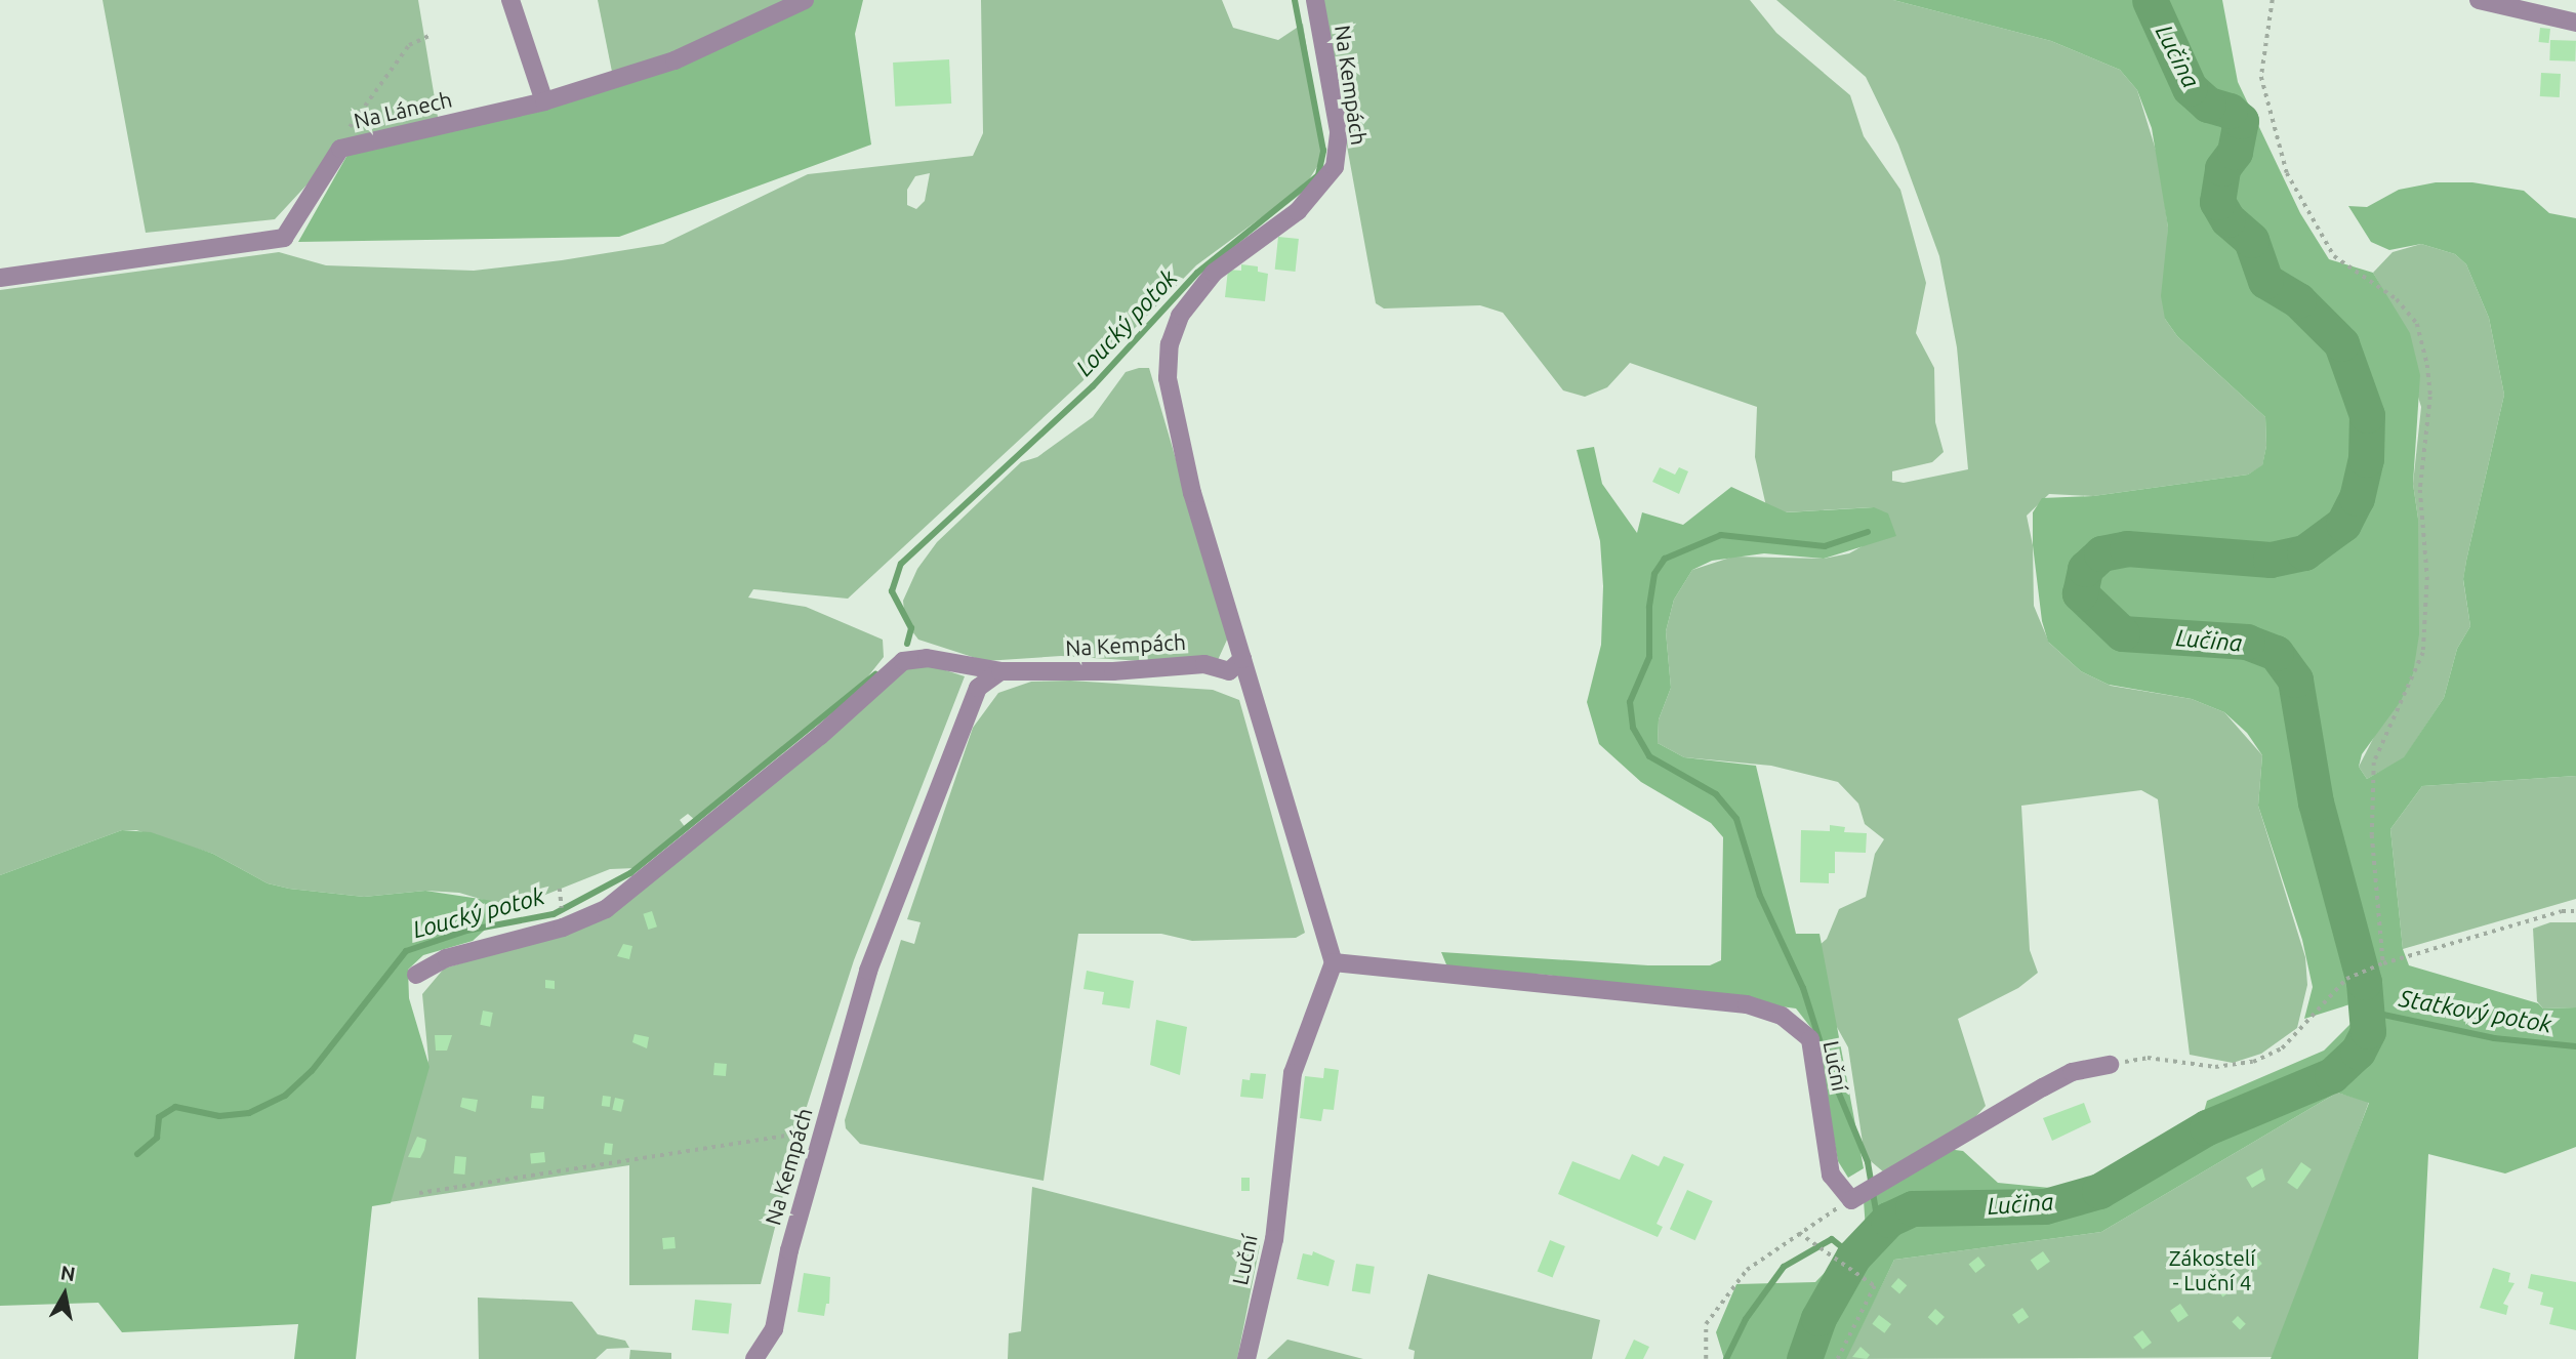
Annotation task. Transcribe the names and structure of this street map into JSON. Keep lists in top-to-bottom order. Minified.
{"streets":{"street":["Na Kempách","Na Lánech","Luční"]},"water":["Lučina","Loucký potok","Statkový potok"],"parks":["Zákostelí - Luční 4"],"north":"top"}
